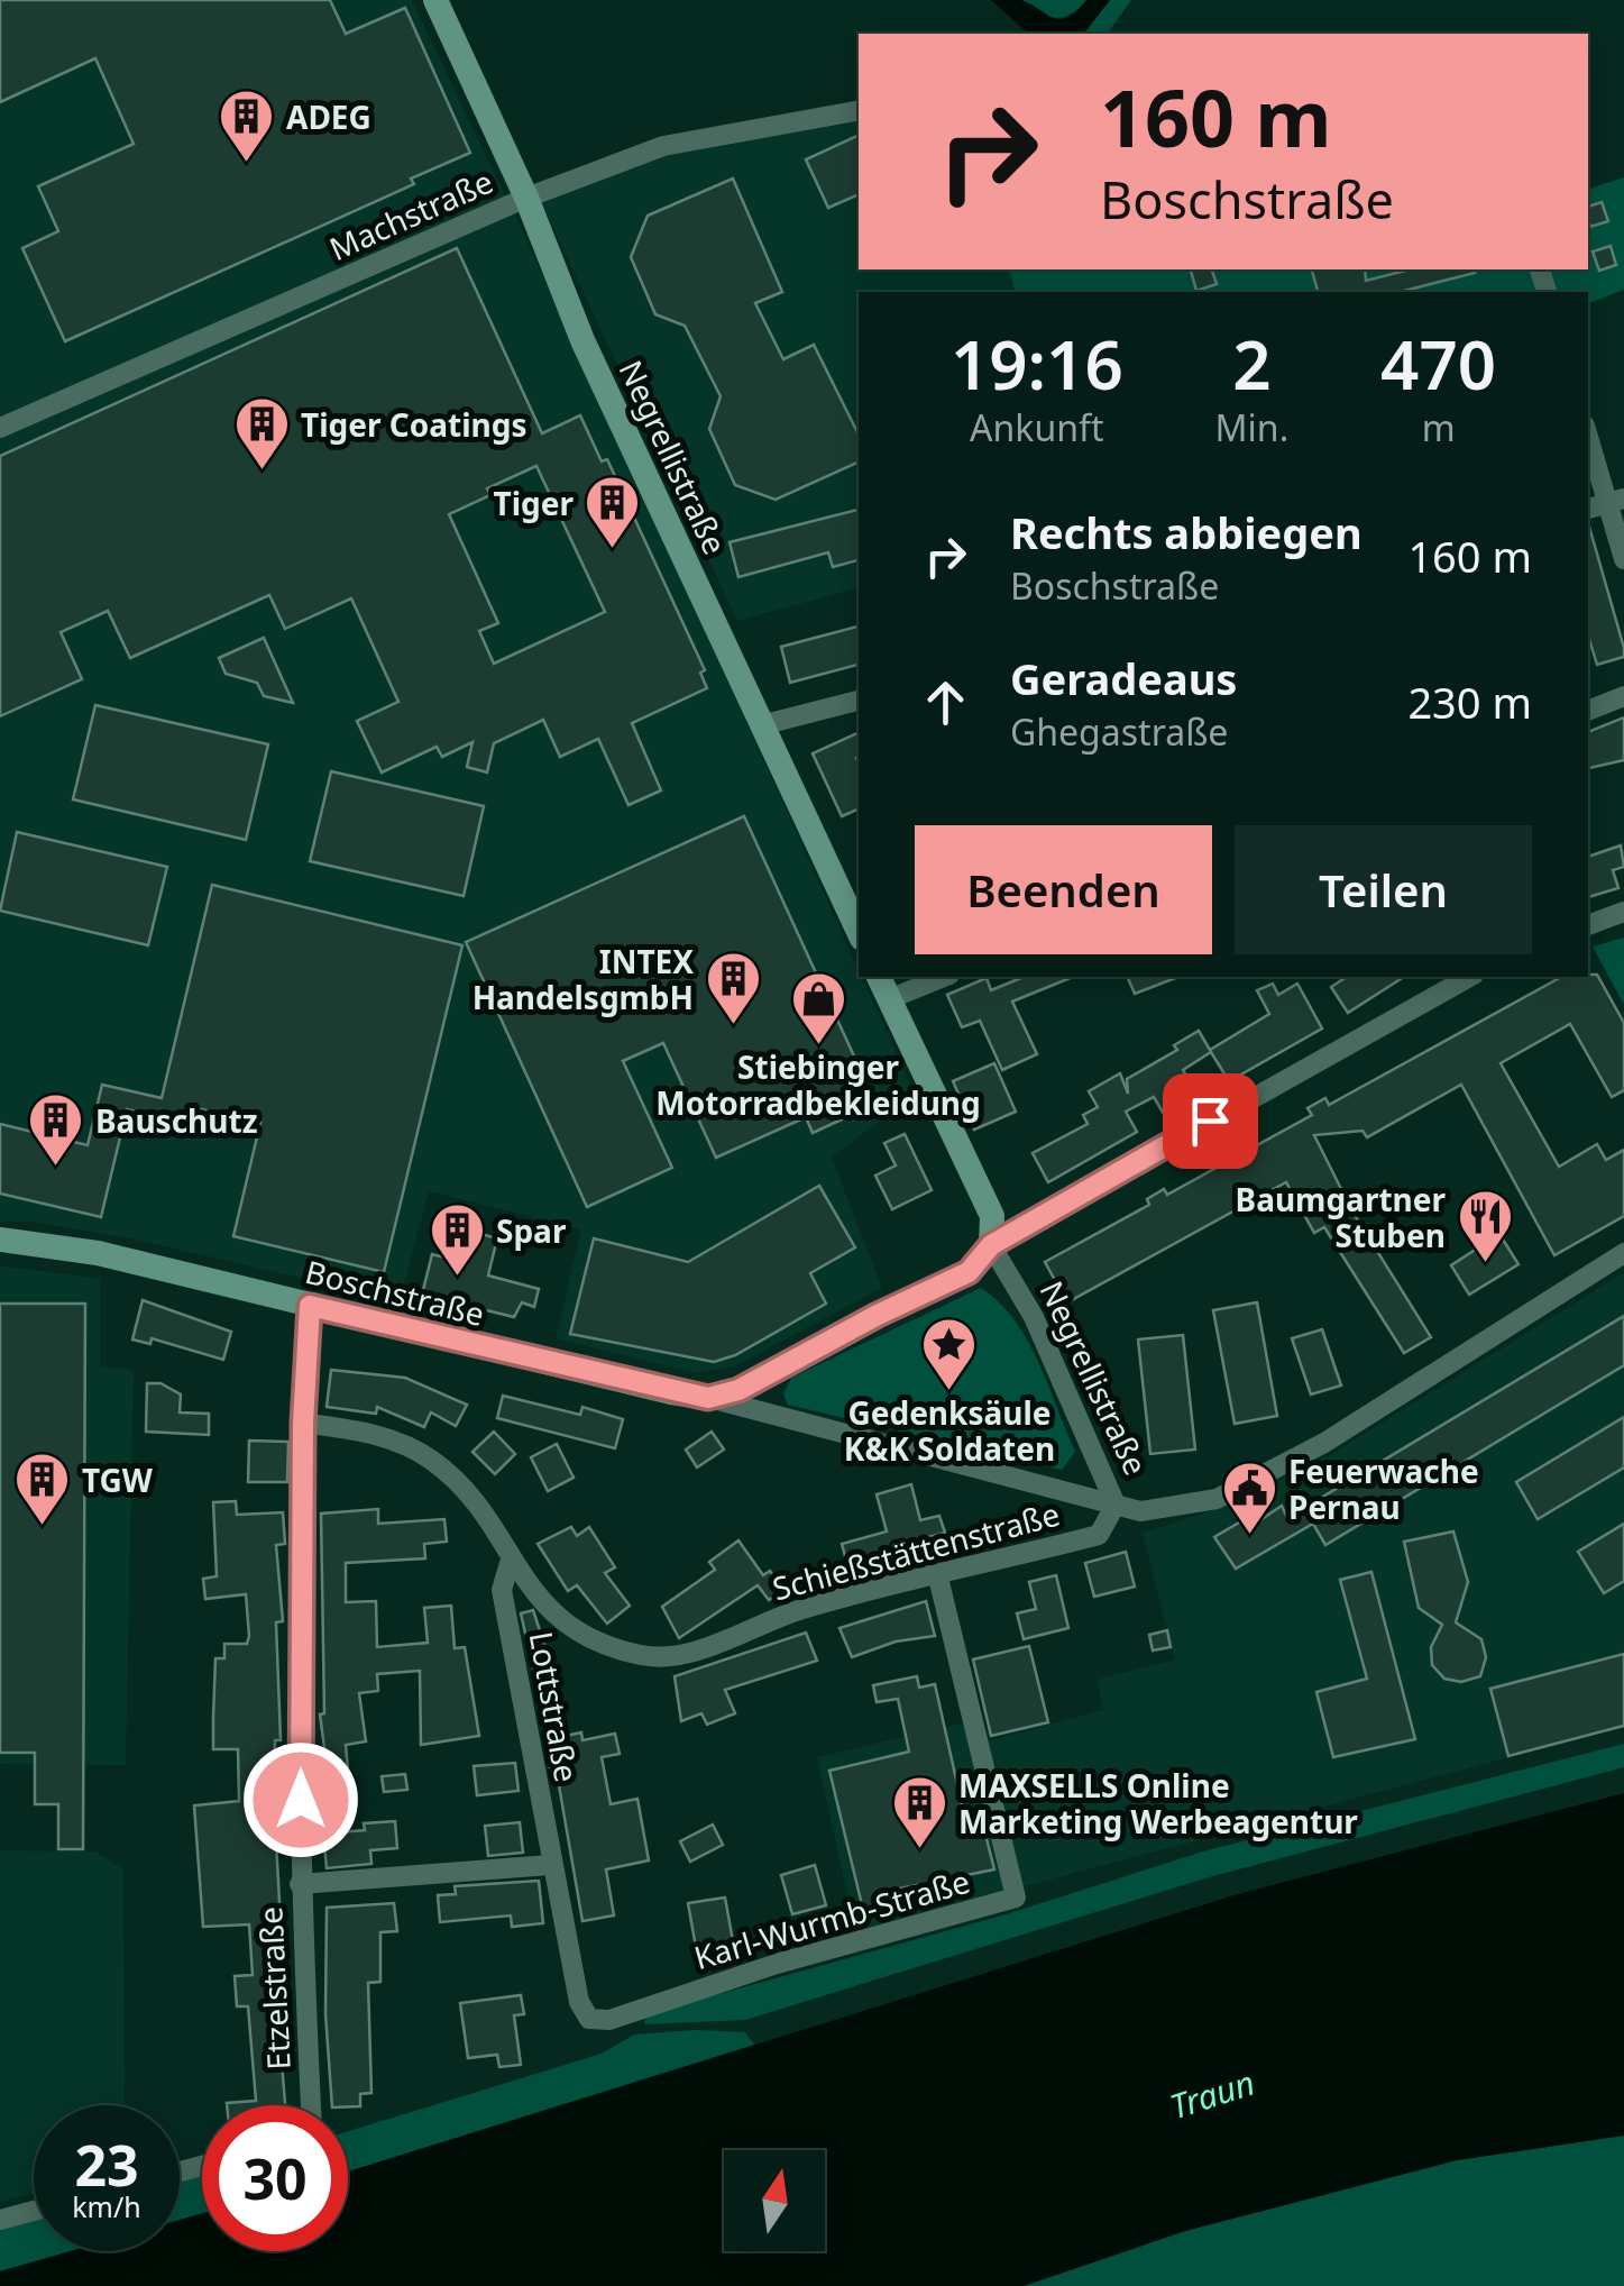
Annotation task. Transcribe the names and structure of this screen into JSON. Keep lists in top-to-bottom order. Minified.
{"streets":{"main road":["Negrellistraße","Boschstraße"],"street":["Machstraße","Schießstättenstraße","Lottstraße","Karl-Wurmb-Straße","Etzelstraße"]},"crossings":[["Machstraße","Negrellistraße"],["Negrellistraße","Boschstraße"],["Negrellistraße","Schießstättenstraße"],["Boschstraße","Schießstättenstraße"],["Boschstraße","Etzelstraße"],["Schießstättenstraße","Lottstraße"],["Schießstättenstraße","Karl-Wurmb-Straße"],["Schießstättenstraße","Etzelstraße"],["Lottstraße","Karl-Wurmb-Straße"]],"water":["Traun"],"places":{"building":["ADEG","Tiger Coatings","Tiger","INTEX HandelsgmbH","Bauschutz","Spar","TGW","MAXSELLS Online Marketing Werbeagentur"],"shop":["Stiebinger Motorradbekleidung"],"restaurant":["Baumgartner Stuben"],"place":["Gedenksäule K&K Soldaten"],"public building":["Feuerwache Pernau"]},"north":"top","page":{"turn":["160 m","Boschstraße"],"eta":["19:16","Ankunft","2","Min.","470","m"],"list":[{"name":"Rechts abbiegen","note":"Boschstraße","value":"160 m"},{"name":"Geradeaus","note":"Ghegastraße","value":"230 m"}],"buttons":["Beenden","Teilen"],"speed":"23 km/h","limit":"30"}}
